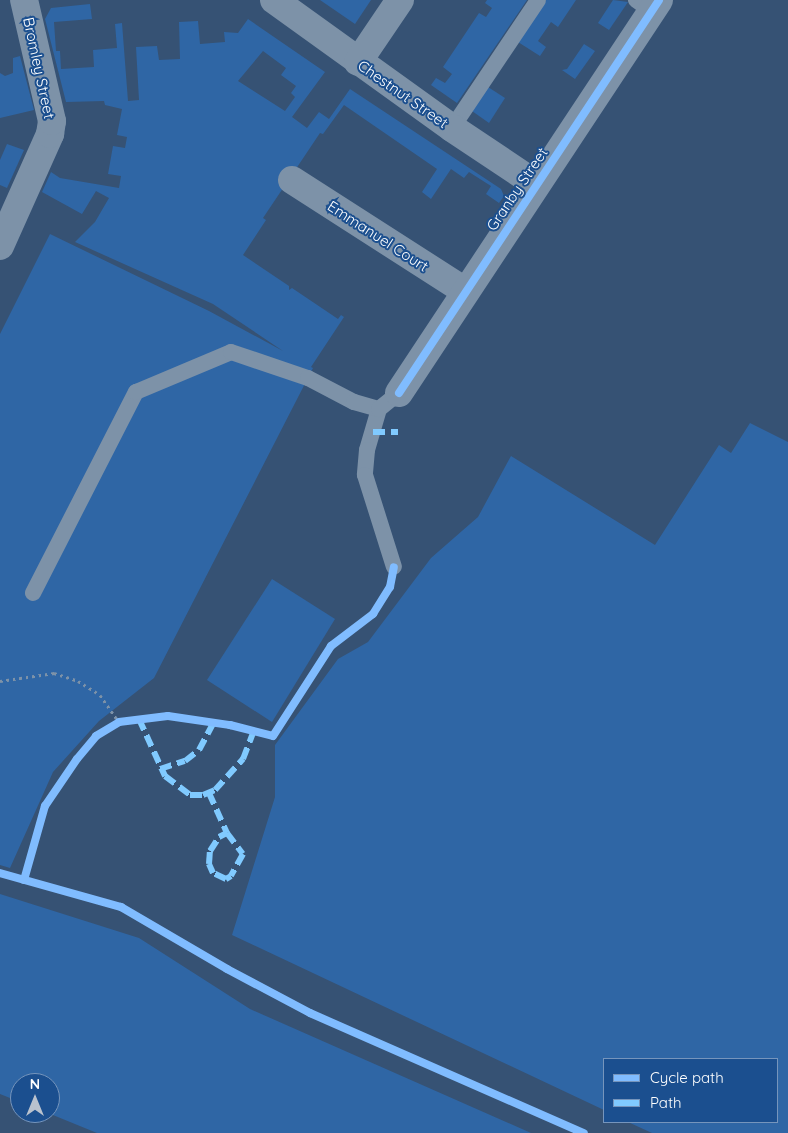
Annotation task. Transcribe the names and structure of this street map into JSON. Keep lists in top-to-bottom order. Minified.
{"streets":{"street":["Bromley Street","Chestnut Street","Granby Street","Emmanuel Court"]},"crossings":[["Chestnut Street","Granby Street"],["Granby Street","Emmanuel Court"]],"legend":["Cycle path","Path"],"north":"top"}
